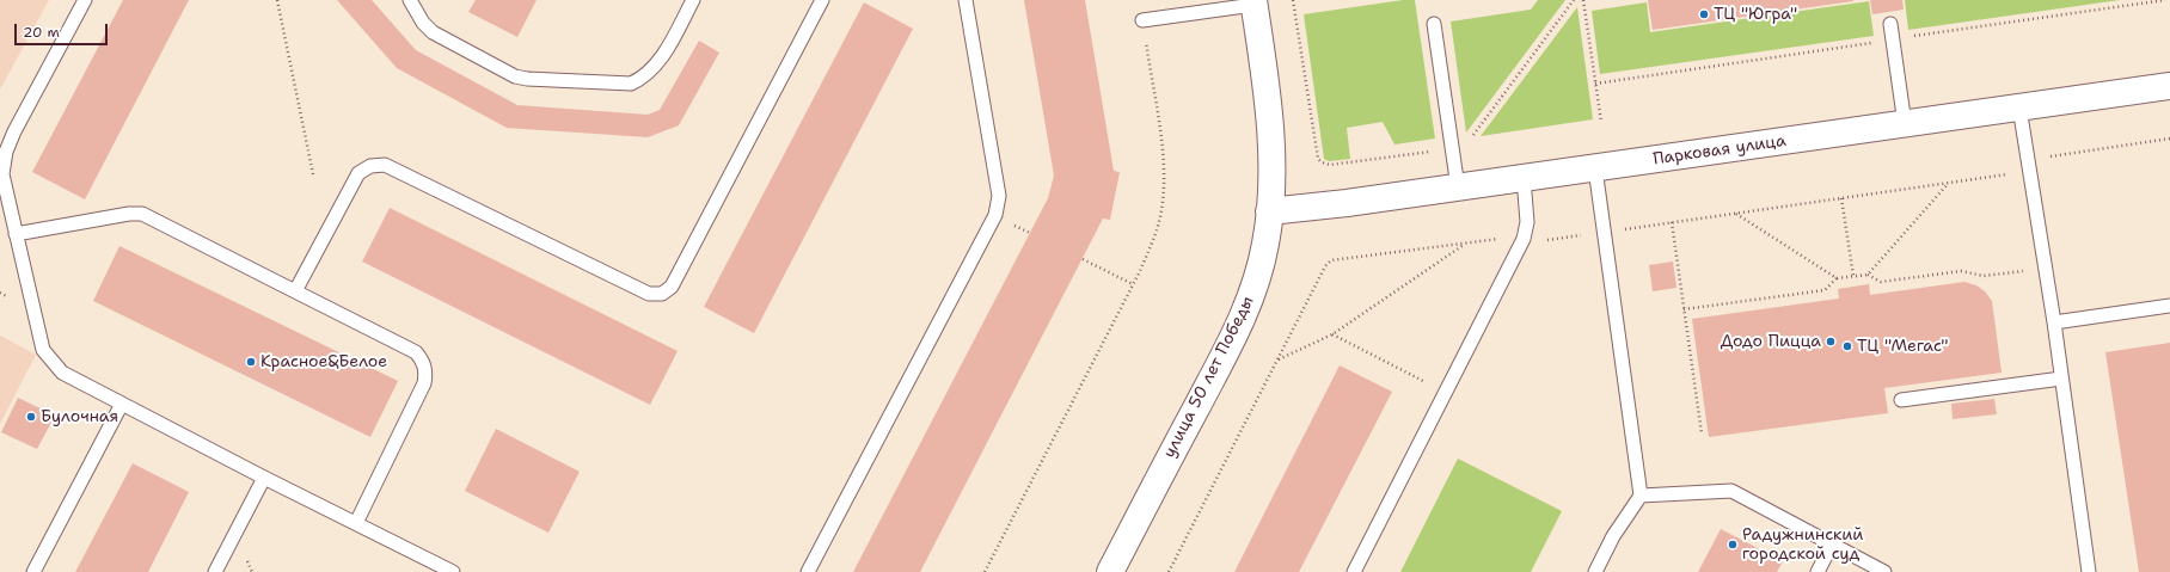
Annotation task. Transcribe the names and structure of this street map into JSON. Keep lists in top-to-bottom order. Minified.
{"streets":{"street":["Парковая улица","улица 50 лет Победы"]},"crossings":[["Парковая улица","улица 50 лет Победы"]],"places":["ТЦ \"Югра\"","Додо Пицца","ТЦ \"Мегас\"","Красное&Белое","Булочная","Радужнинский городской суд"],"scale_bar":"20 m"}
